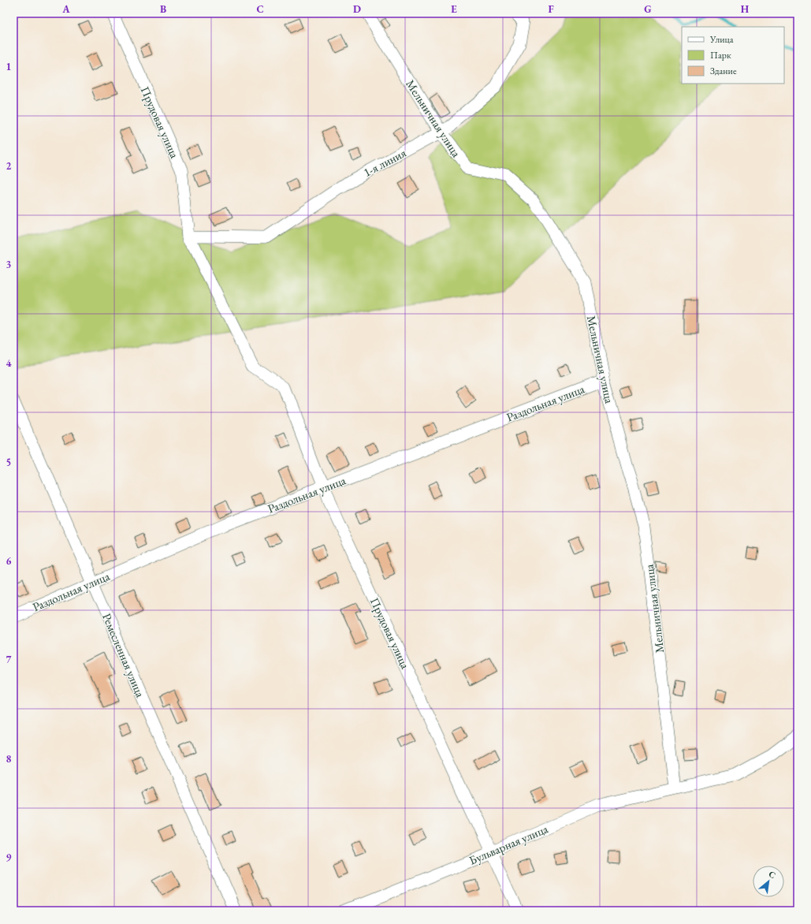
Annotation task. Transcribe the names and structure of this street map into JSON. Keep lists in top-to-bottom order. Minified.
{"streets":{"street":["Мельничная улица","Прудовая улица","1-я линия","Раздольная улица","Ремесленная улица","Бульварная улица"]},"crossings":[["Мельничная улица","1-я линия"],["Мельничная улица","Раздольная улица"],["Мельничная улица","Бульварная улица"],["Прудовая улица","1-я линия"],["Прудовая улица","Раздольная улица"],["Прудовая улица","Бульварная улица"],["Раздольная улица","Ремесленная улица"]],"legend":["Улица","Парк","Здание"],"north":"top right","grid":{"columns":["A","B","C","D","E","F","G","H"],"rows":["1","2","3","4","5","6","7","8","9"]}}
